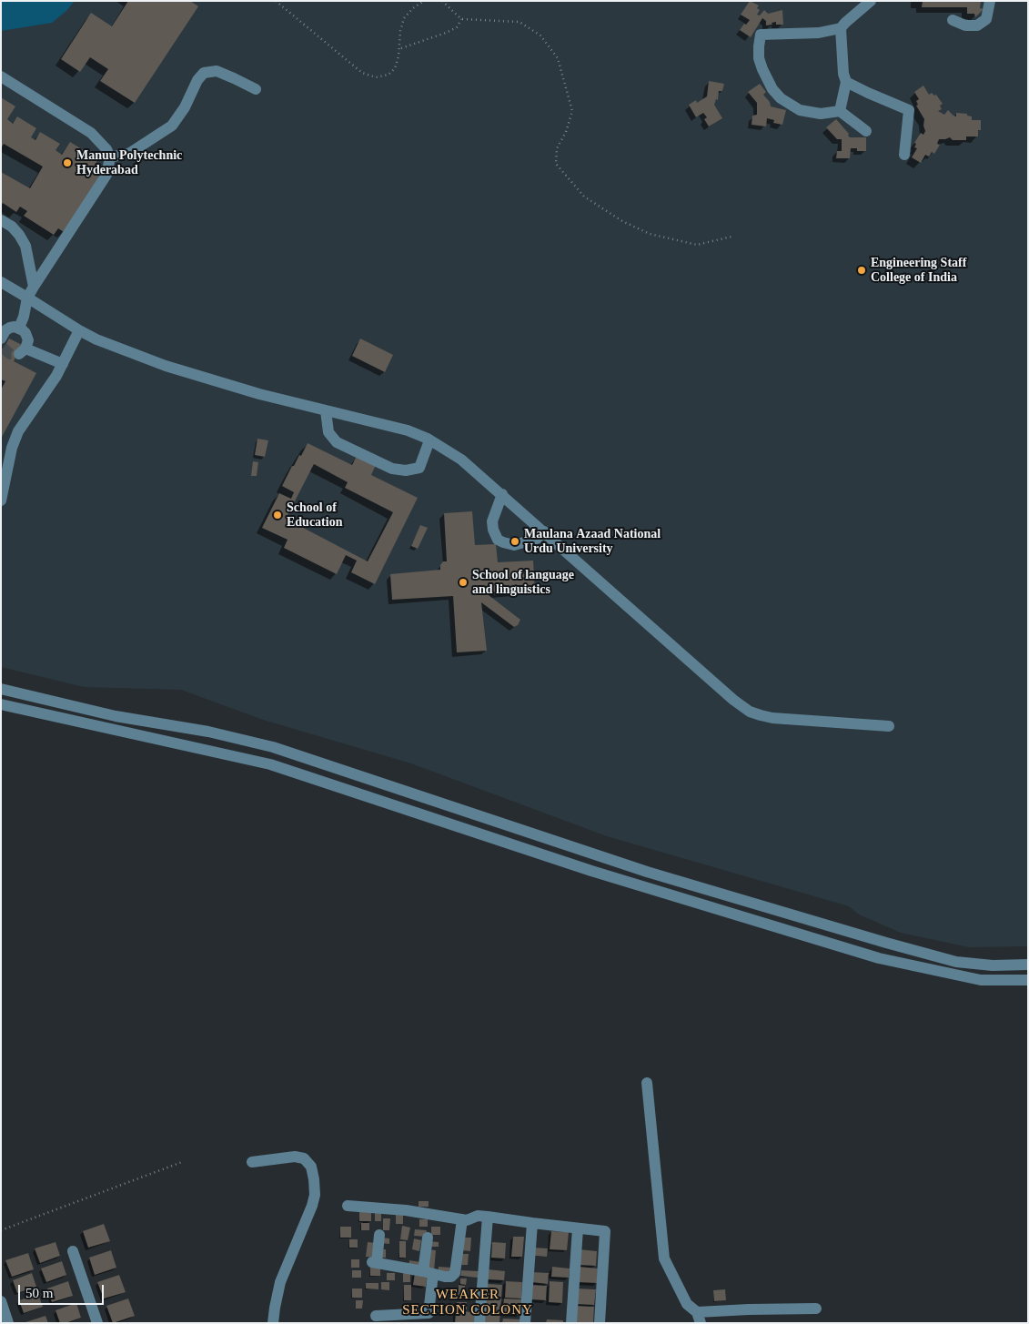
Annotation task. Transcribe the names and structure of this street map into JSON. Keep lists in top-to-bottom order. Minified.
{"districts":["WEAKER SECTION COLONY"],"places":["Manuu Polytechnic Hyderabad","Engineering Staff College of India","School of Education","Maulana Azaad National Urdu University","School of language and linguistics"],"scale_bar":"50 m"}
